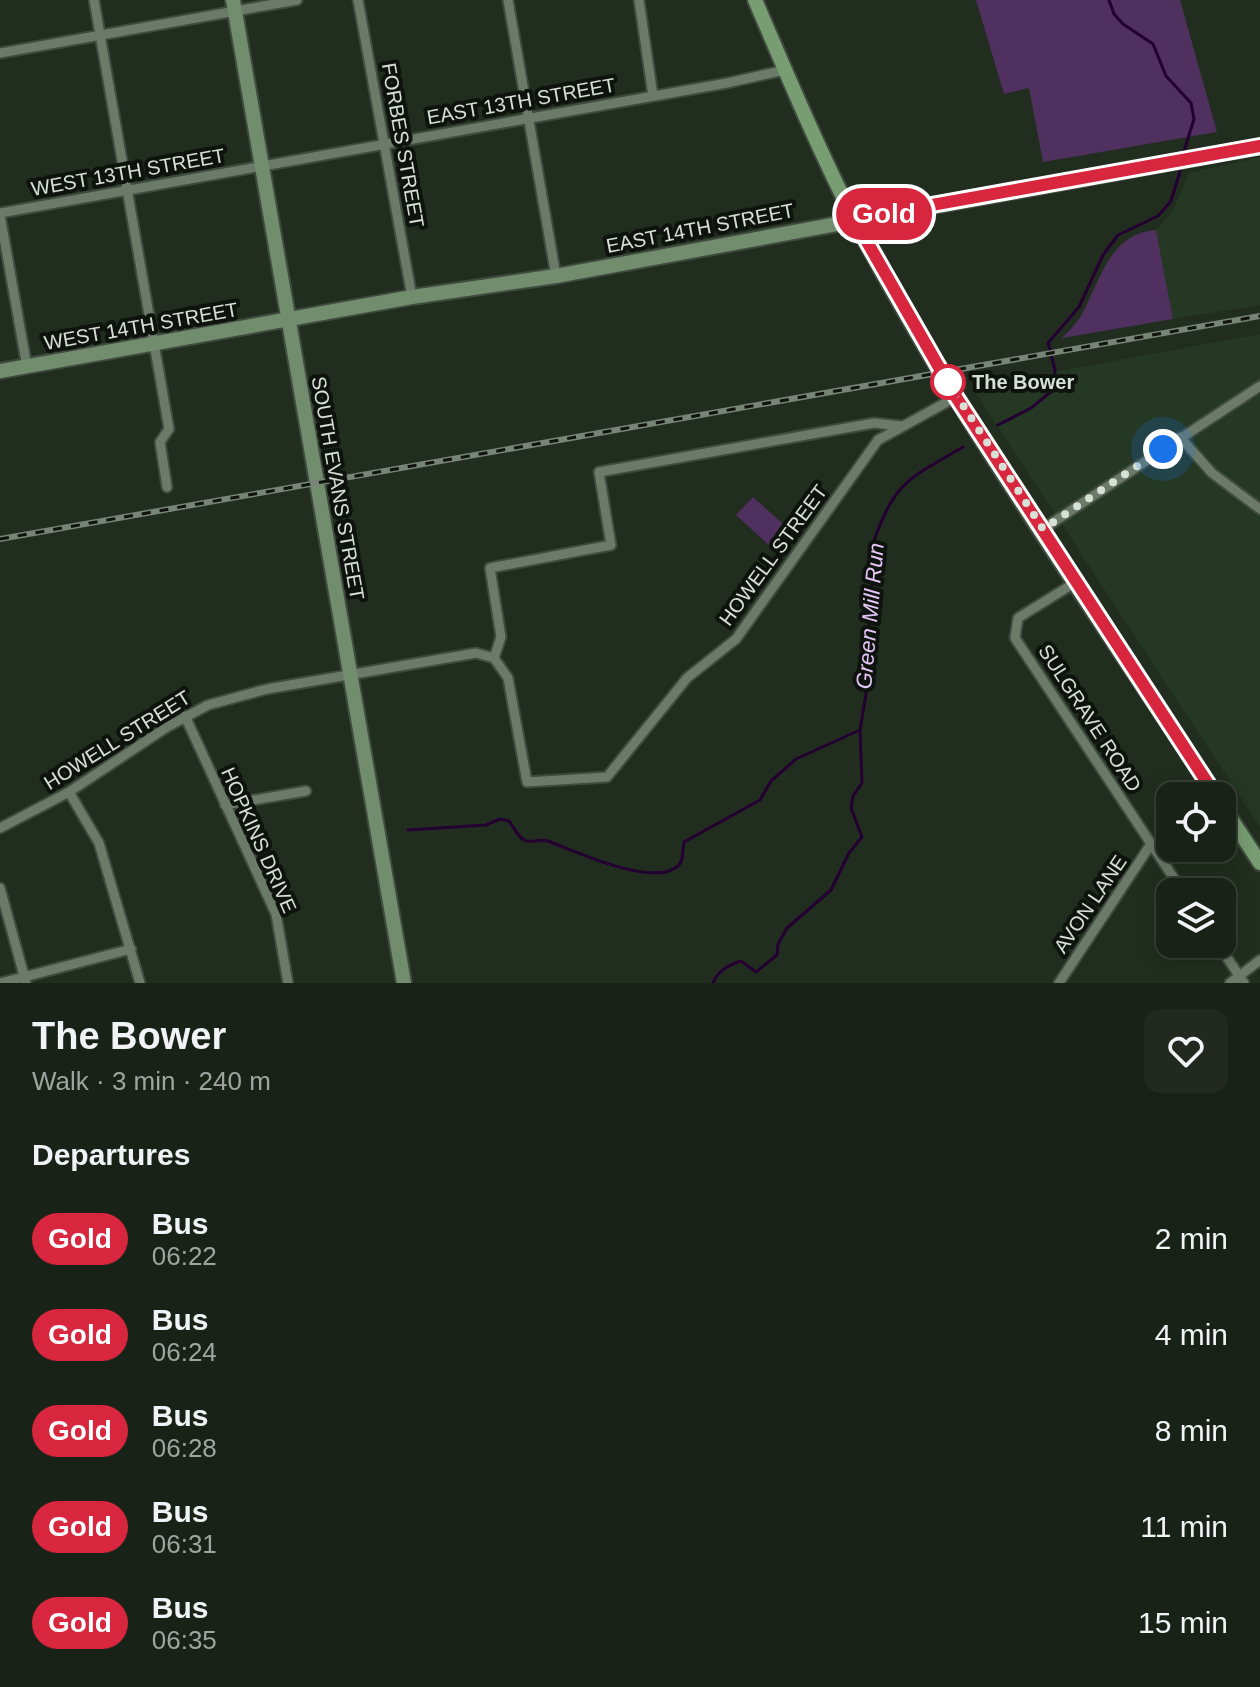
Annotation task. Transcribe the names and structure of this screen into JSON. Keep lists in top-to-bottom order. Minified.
{"streets":{"street":["EAST 13TH STREET","FORBES STREET","WEST 13TH STREET","EAST 14TH STREET","WEST 14TH STREET","SOUTH EVANS STREET","HOWELL STREET","SULGRAVE ROAD","HOPKINS DRIVE","AVON LANE"]},"crossings":[["EAST 13TH STREET","FORBES STREET"],["EAST 13TH STREET","WEST 13TH STREET"],["EAST 13TH STREET","SOUTH EVANS STREET"],["FORBES STREET","EAST 14TH STREET"],["WEST 13TH STREET","SOUTH EVANS STREET"],["EAST 14TH STREET","WEST 14TH STREET"],["EAST 14TH STREET","SOUTH EVANS STREET"],["WEST 14TH STREET","SOUTH EVANS STREET"],["SOUTH EVANS STREET","HOWELL STREET"],["HOWELL STREET","HOPKINS DRIVE"],["SULGRAVE ROAD","AVON LANE"]],"water":["Green Mill Run"],"places":["The Bower"],"lines":["bus line Gold"],"page":{"on_map":"Gold","heading":[["The Bower","Walk · 3 min · 240 m"],"Departures"],"list":[{"mark":"Gold","name":"Bus","note":"06:22","value":"2 min"},{"mark":"Gold","name":"Bus","note":"06:24","value":"4 min"},{"mark":"Gold","name":"Bus","note":"06:28","value":"8 min"},{"mark":"Gold","name":"Bus","note":"06:31","value":"11 min"},{"mark":"Gold","name":"Bus","note":"06:35","value":"15 min"}]}}
